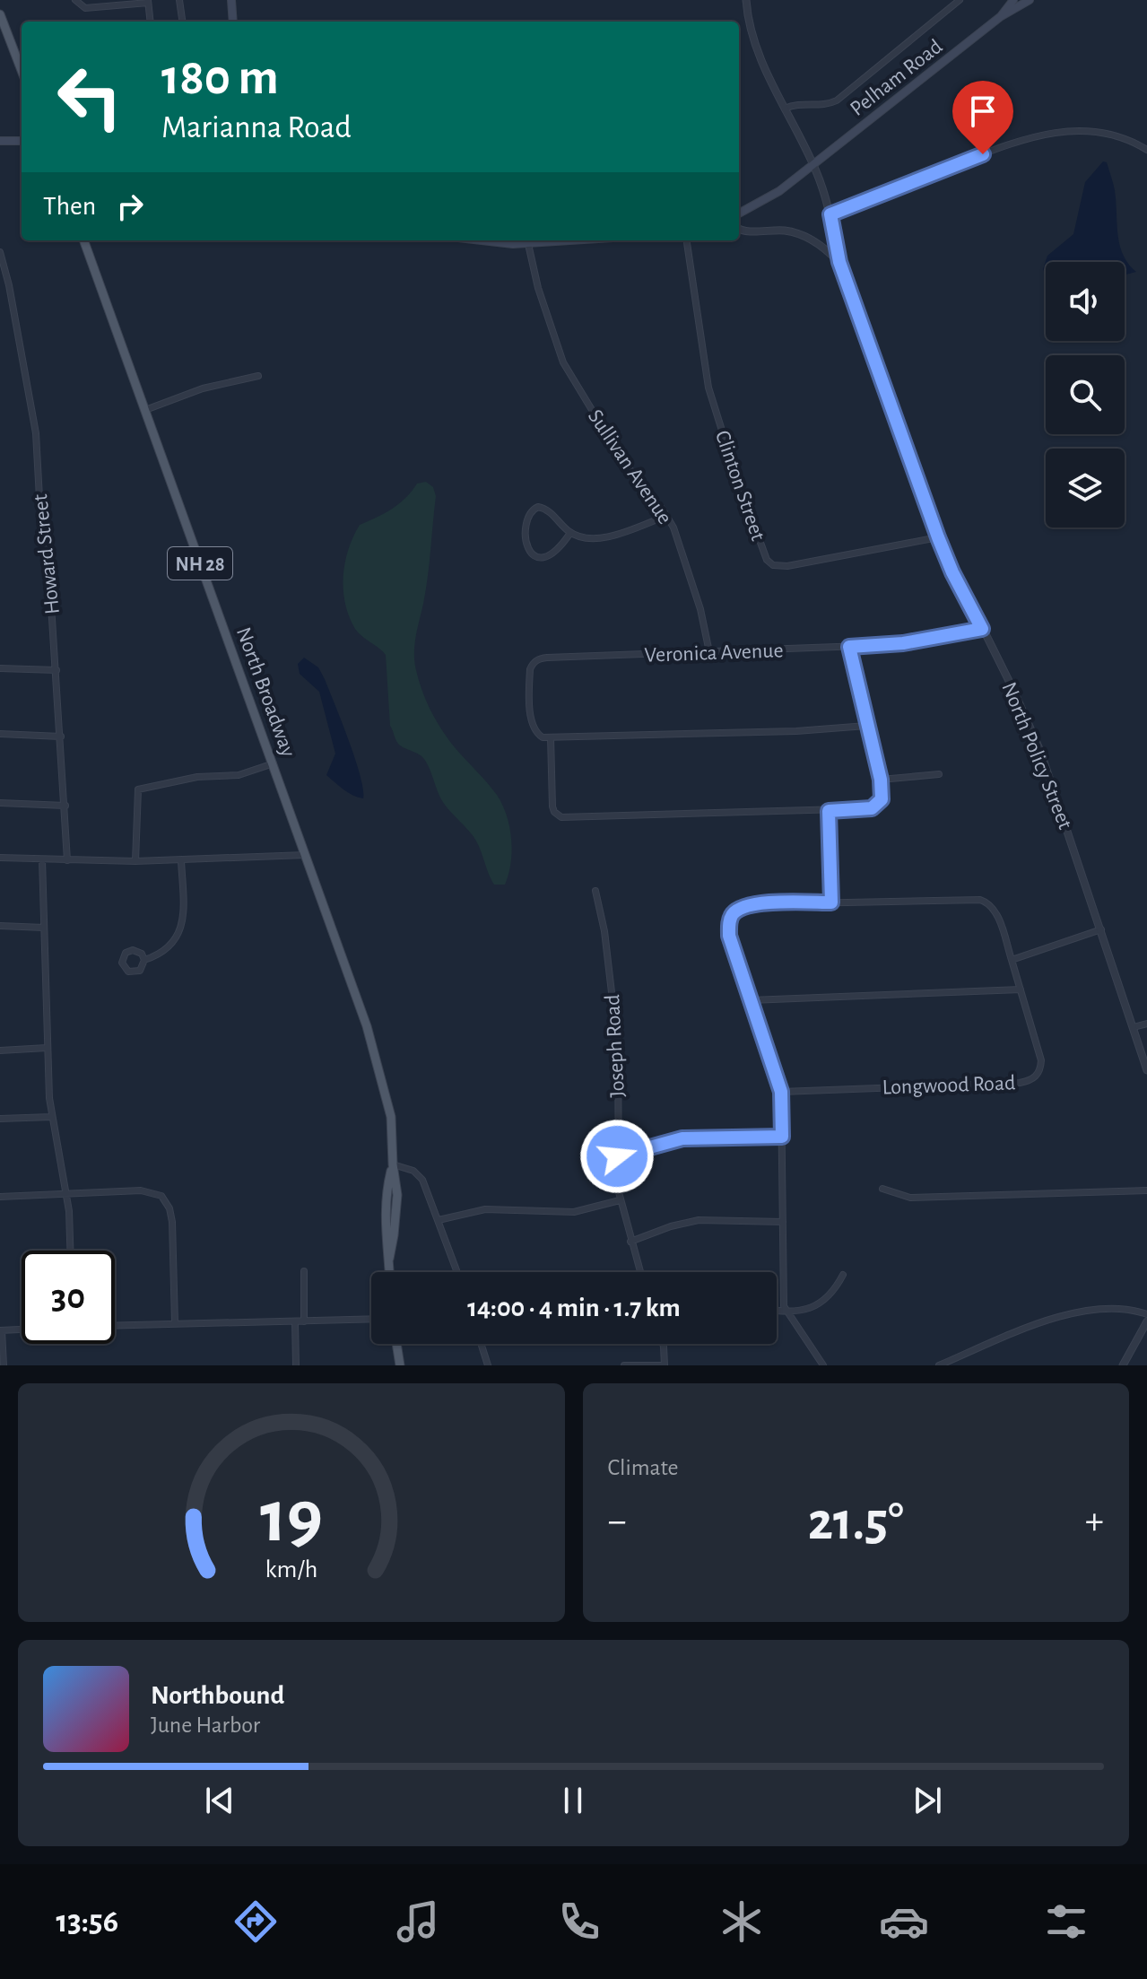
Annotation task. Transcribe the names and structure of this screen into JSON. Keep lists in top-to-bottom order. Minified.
{"streets":{"main road":["Pelham Road","NH 28","North Broadway"],"street":["Sullivan Avenue","Clinton Street","Howard Street","Veronica Avenue","North Policy Street","Joseph Road","Longwood Road"]},"crossings":[["Pelham Road","North Policy Street"],["Sullivan Avenue","Veronica Avenue"],["Clinton Street","North Policy Street"],["Veronica Avenue","North Policy Street"]],"page":{"turn":["180 m","Marianna Road"],"then":"Then","limit":"30","trip":"14:00 · 4 min · 1.7 km","tile":"Climate","heat":["−","21.5°","+"],"song":["Northbound","June Harbor"],"tabs":"13:56","gauge":["19","km/h"]}}
